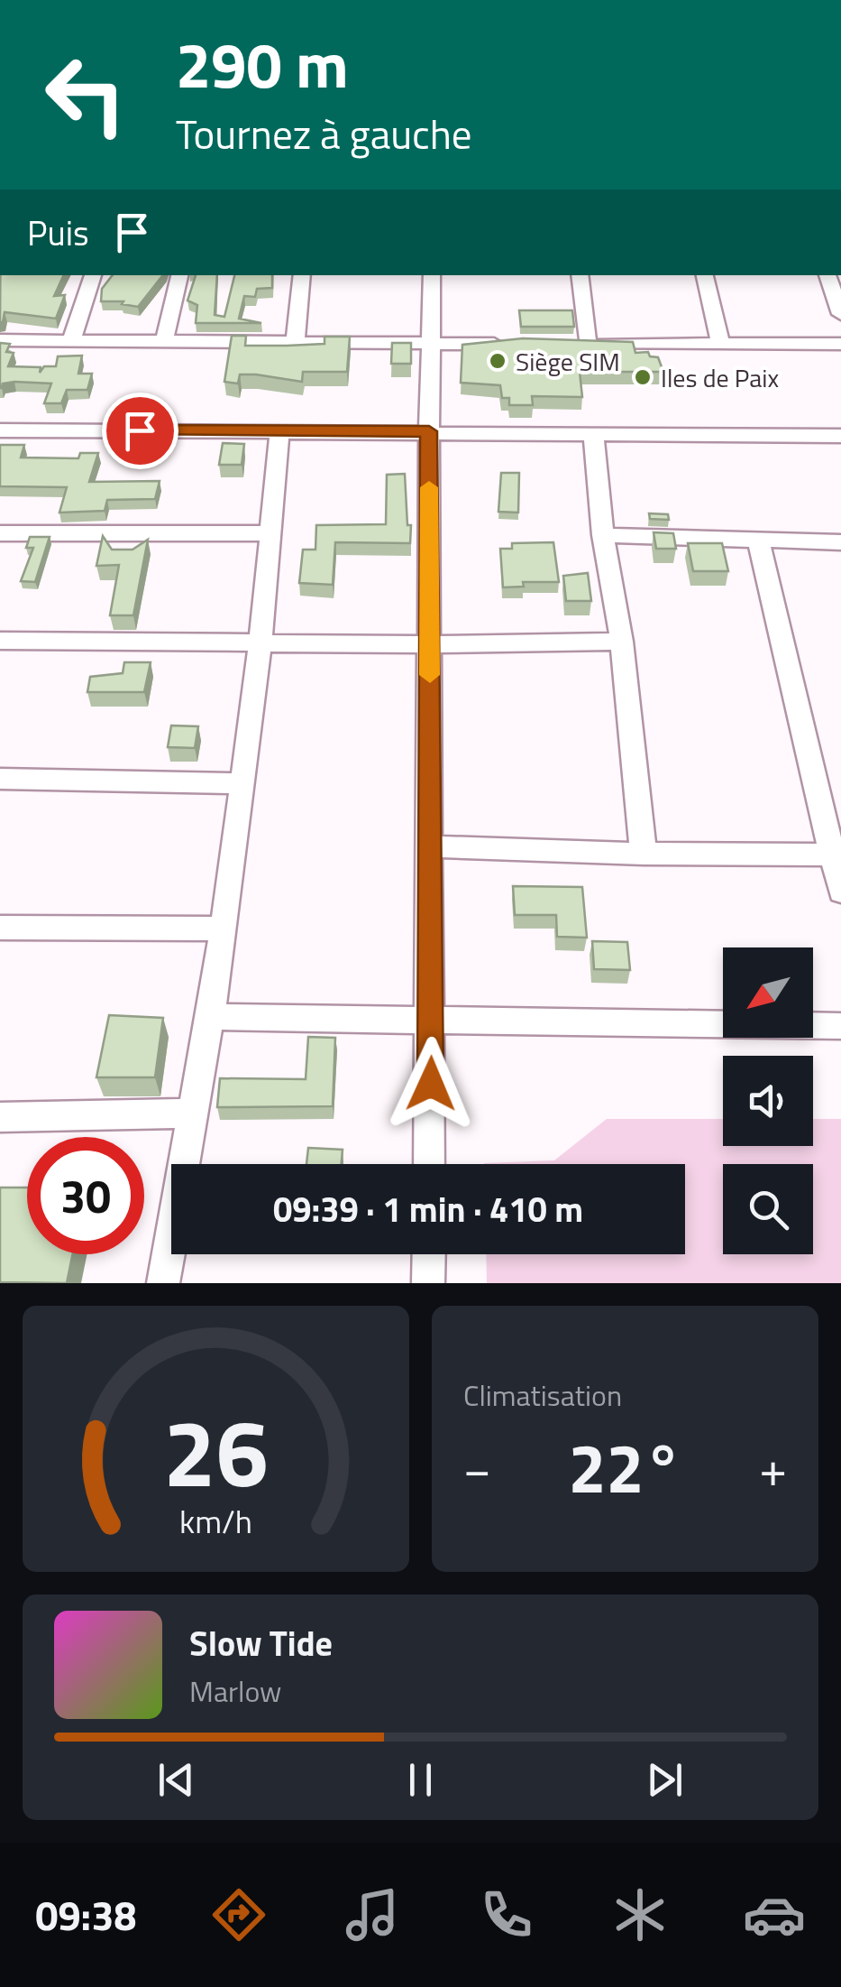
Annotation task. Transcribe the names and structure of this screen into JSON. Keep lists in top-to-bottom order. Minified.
{"places":["Siège SIM","Iles de Paix"],"north":"bottom left","page":{"turn":["290 m","Tournez à gauche"],"then":"Puis","limit":"30","trip":"09:39 · 1 min · 410 m","tile":"Climatisation","heat":["−","22°","+"],"song":["Slow Tide","Marlow"],"tabs":"09:38","gauge":["26","km/h"]}}
